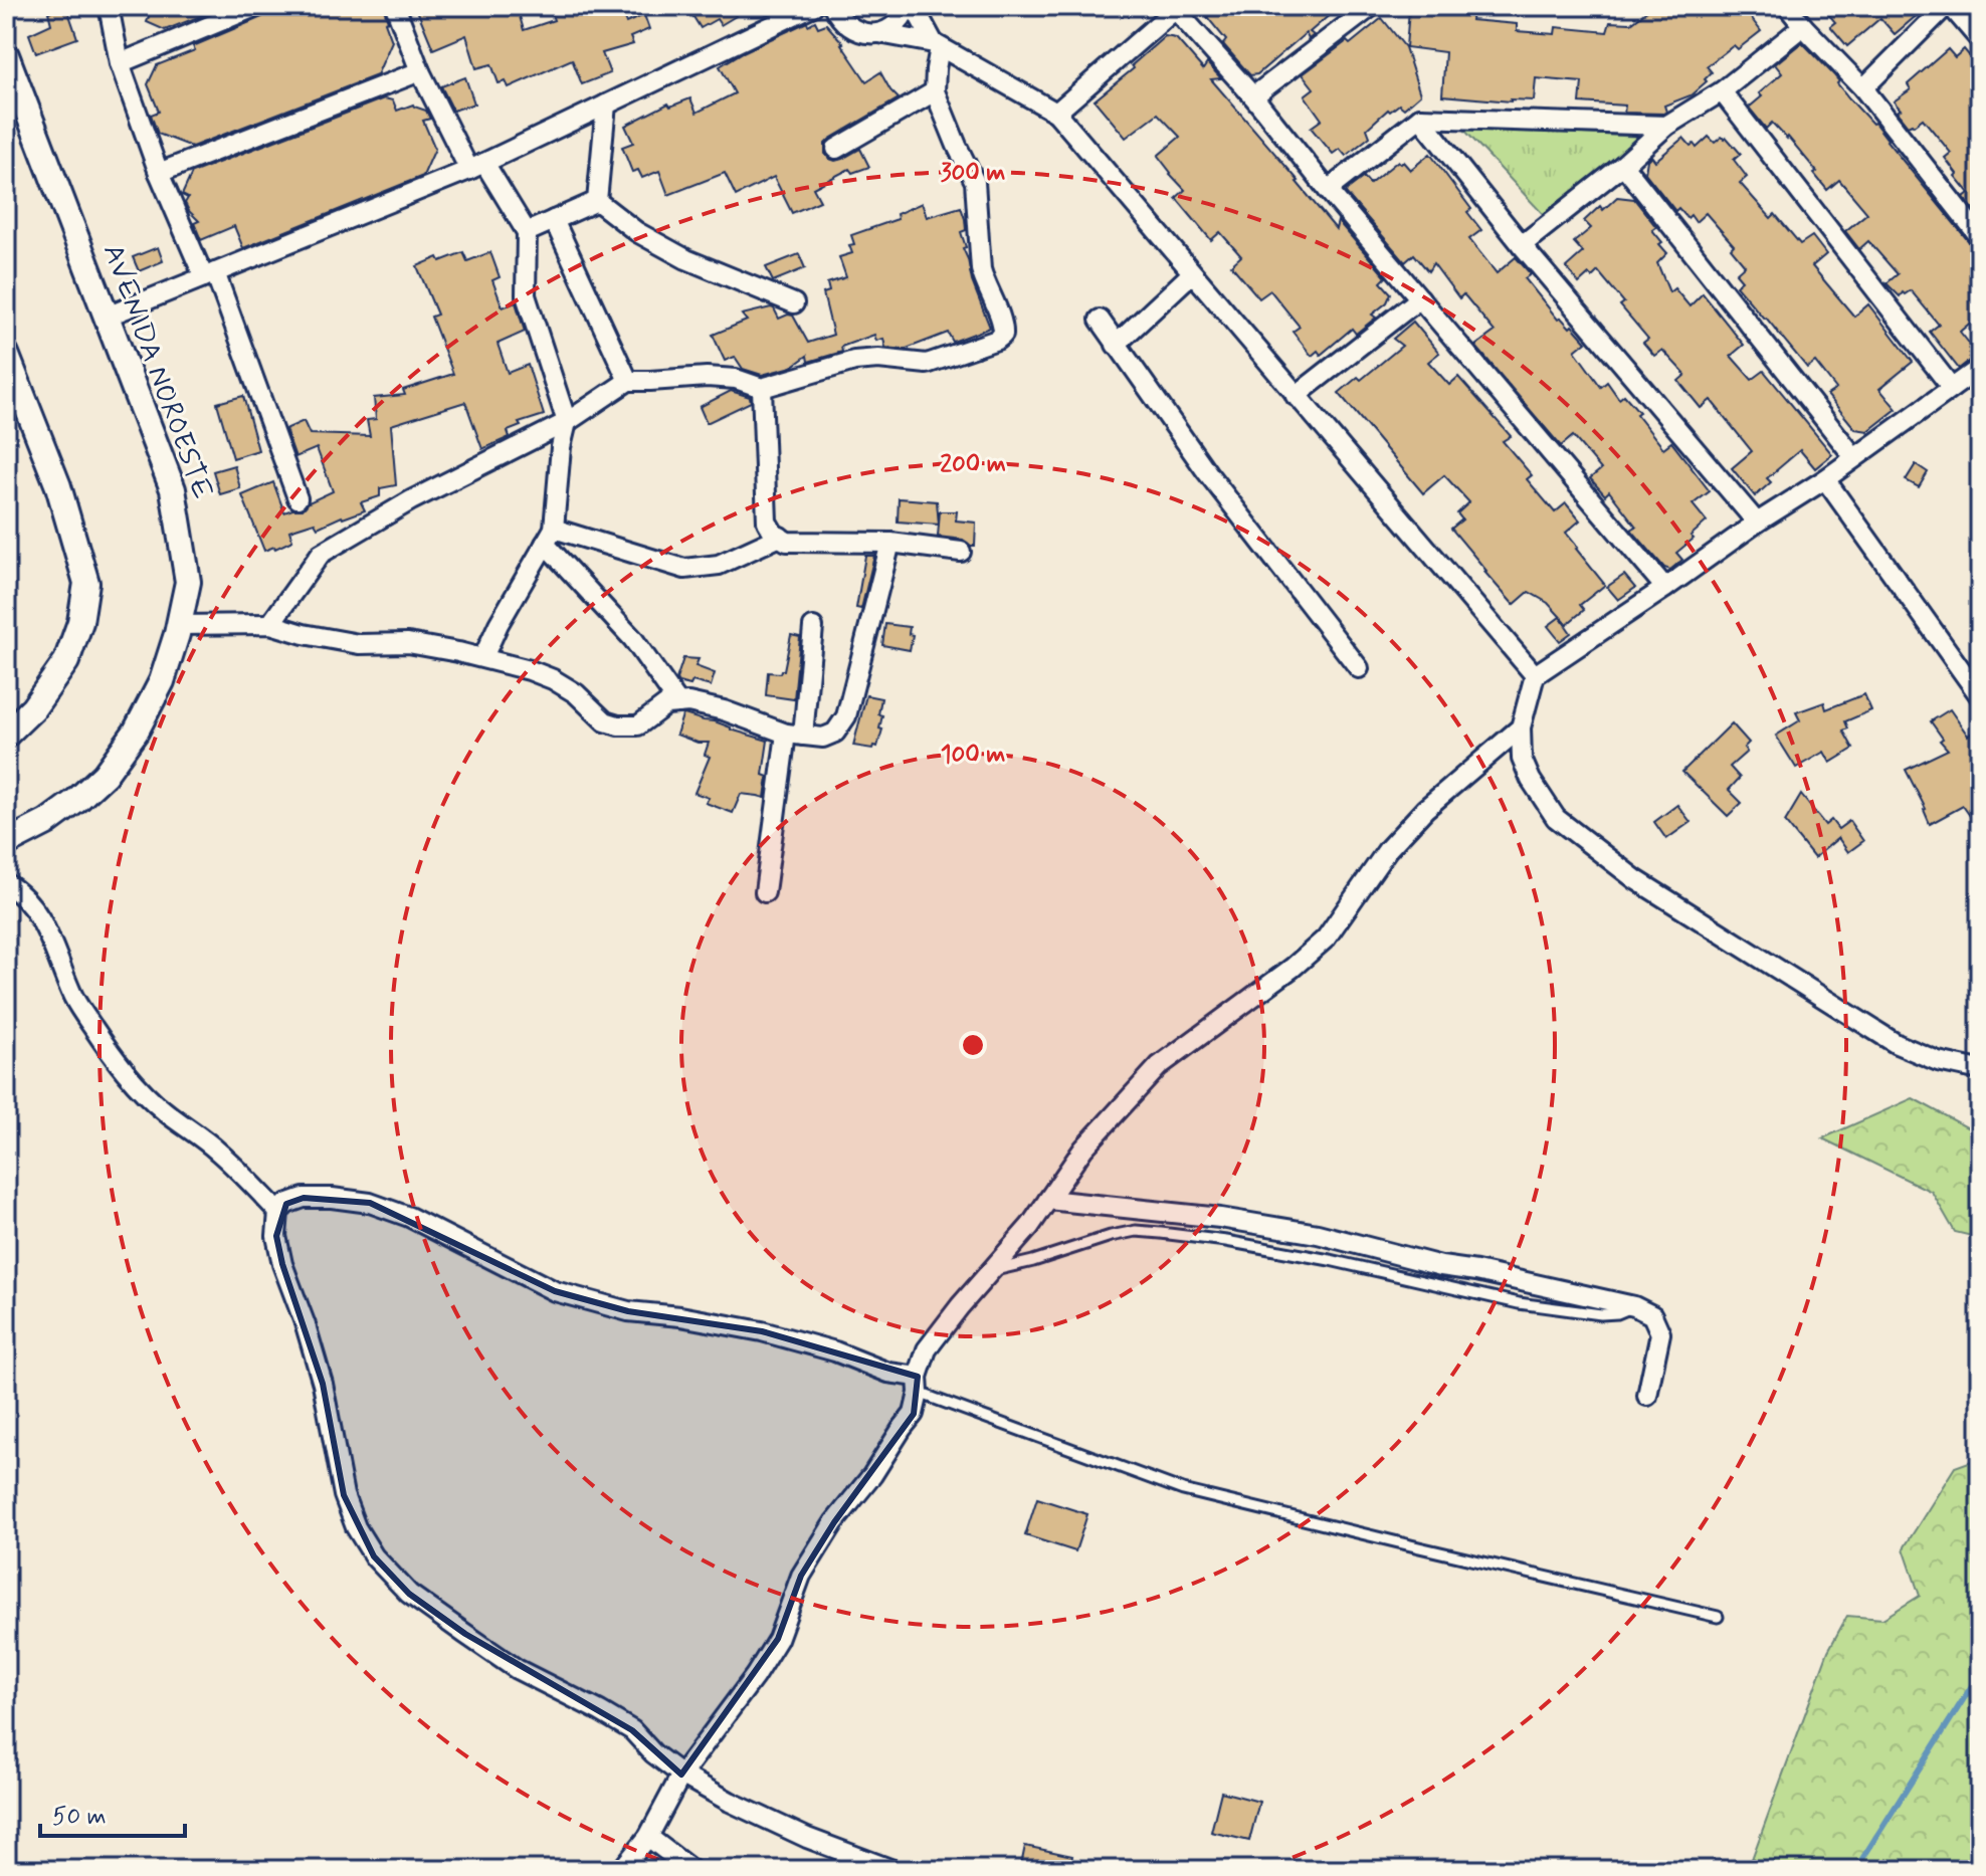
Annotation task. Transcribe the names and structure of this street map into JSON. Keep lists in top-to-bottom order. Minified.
{"streets":{"street":["AVENIDA NOROESTE"]},"scale_bar":"50 m","rings":["300 m","200 m","100 m"]}
